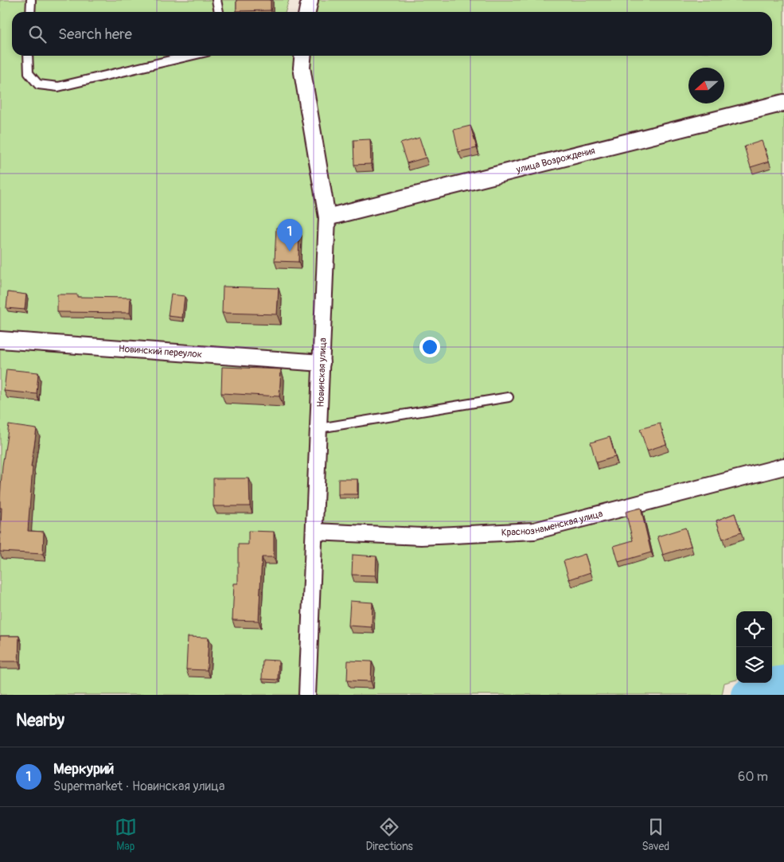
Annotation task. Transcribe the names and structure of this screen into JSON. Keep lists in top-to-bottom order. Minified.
{"streets":{"street":["улица Возрождения","Новинский переулок","Новинская улица","Краснознаменская улица"]},"crossings":[["улица Возрождения","Новинская улица"],["Новинский переулок","Новинская улица"],["Новинская улица","Краснознаменская улица"]],"north":"left","page":{"search":"Search here","pins":"1","heading":"Nearby","list":[{"mark":"1","name":"Меркурий","note":"Supermarket · Новинская улица","value":"60 m"}],"nav":["Map","Directions","Saved"]}}
